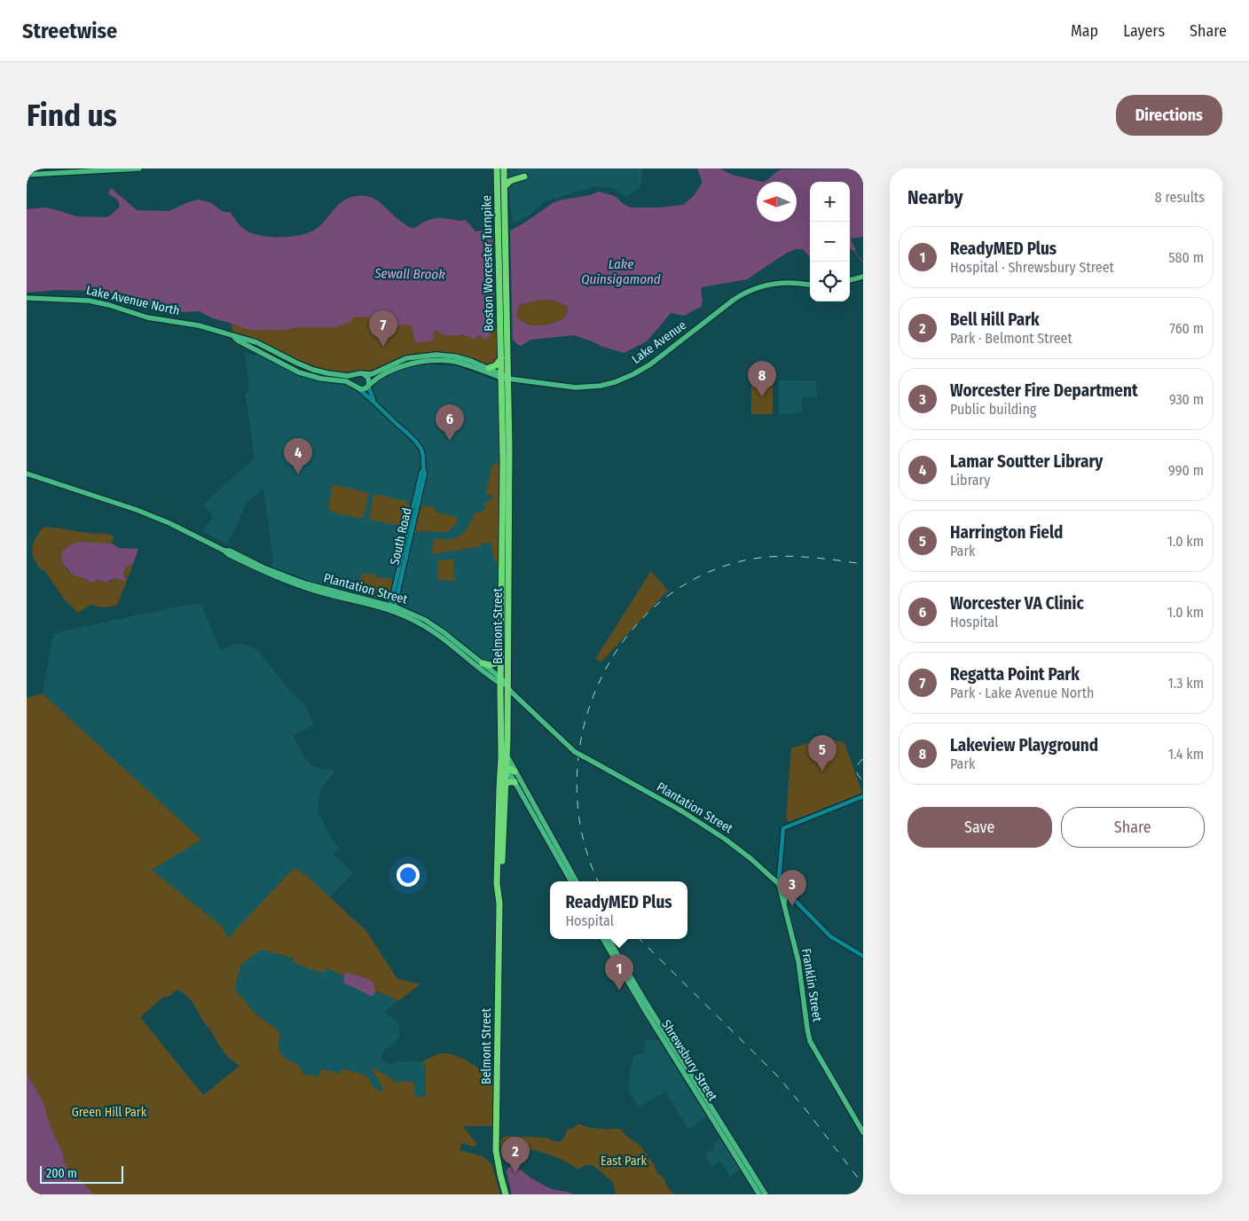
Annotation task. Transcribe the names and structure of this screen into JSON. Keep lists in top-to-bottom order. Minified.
{"streets":{"highway":["Boston Worcester Turnpike","Belmont Street"],"main road":["Lake Avenue North","Lake Avenue","Plantation Street","Franklin Street","Shrewsbury Street"],"street":["South Road"]},"crossings":[["Boston Worcester Turnpike","Belmont Street"],["Lake Avenue North","Lake Avenue"],["Lake Avenue North","South Road"],["Lake Avenue North","Belmont Street"],["Lake Avenue","Belmont Street"],["South Road","Plantation Street"],["Plantation Street","Belmont Street"],["Plantation Street","Franklin Street"]],"water":["Lake Quinsigamond","Sewall Brook"],"parks":["Green Hill Park","East Park"],"scale_bar":"200 m","north":"left","page":{"header":"Streetwise","nav":["Map","Layers","Share"],"buttons":["Directions",["Save","Share"]],"title":"Find us","heading":["Nearby","8 results"],"map_buttons":["+","−"],"list":[{"mark":"1","name":"ReadyMED Plus","note":"Hospital · Shrewsbury Street","value":"580 m"},{"mark":"2","name":"Bell Hill Park","note":"Park · Belmont Street","value":"760 m"},{"mark":"3","name":"Worcester Fire Department","note":"Public building","value":"930 m"},{"mark":"4","name":"Lamar Soutter Library","note":"Library","value":"990 m"},{"mark":"5","name":"Harrington Field","note":"Park","value":"1.0 km"},{"mark":"6","name":"Worcester VA Clinic","note":"Hospital","value":"1.0 km"},{"mark":"7","name":"Regatta Point Park","note":"Park · Lake Avenue North","value":"1.3 km"},{"mark":"8","name":"Lakeview Playground","note":"Park","value":"1.4 km"}],"pins":["7","8","6","4","5","3","1","2"],"popup":["ReadyMED Plus","Hospital"],"scale":"200 m"}}
